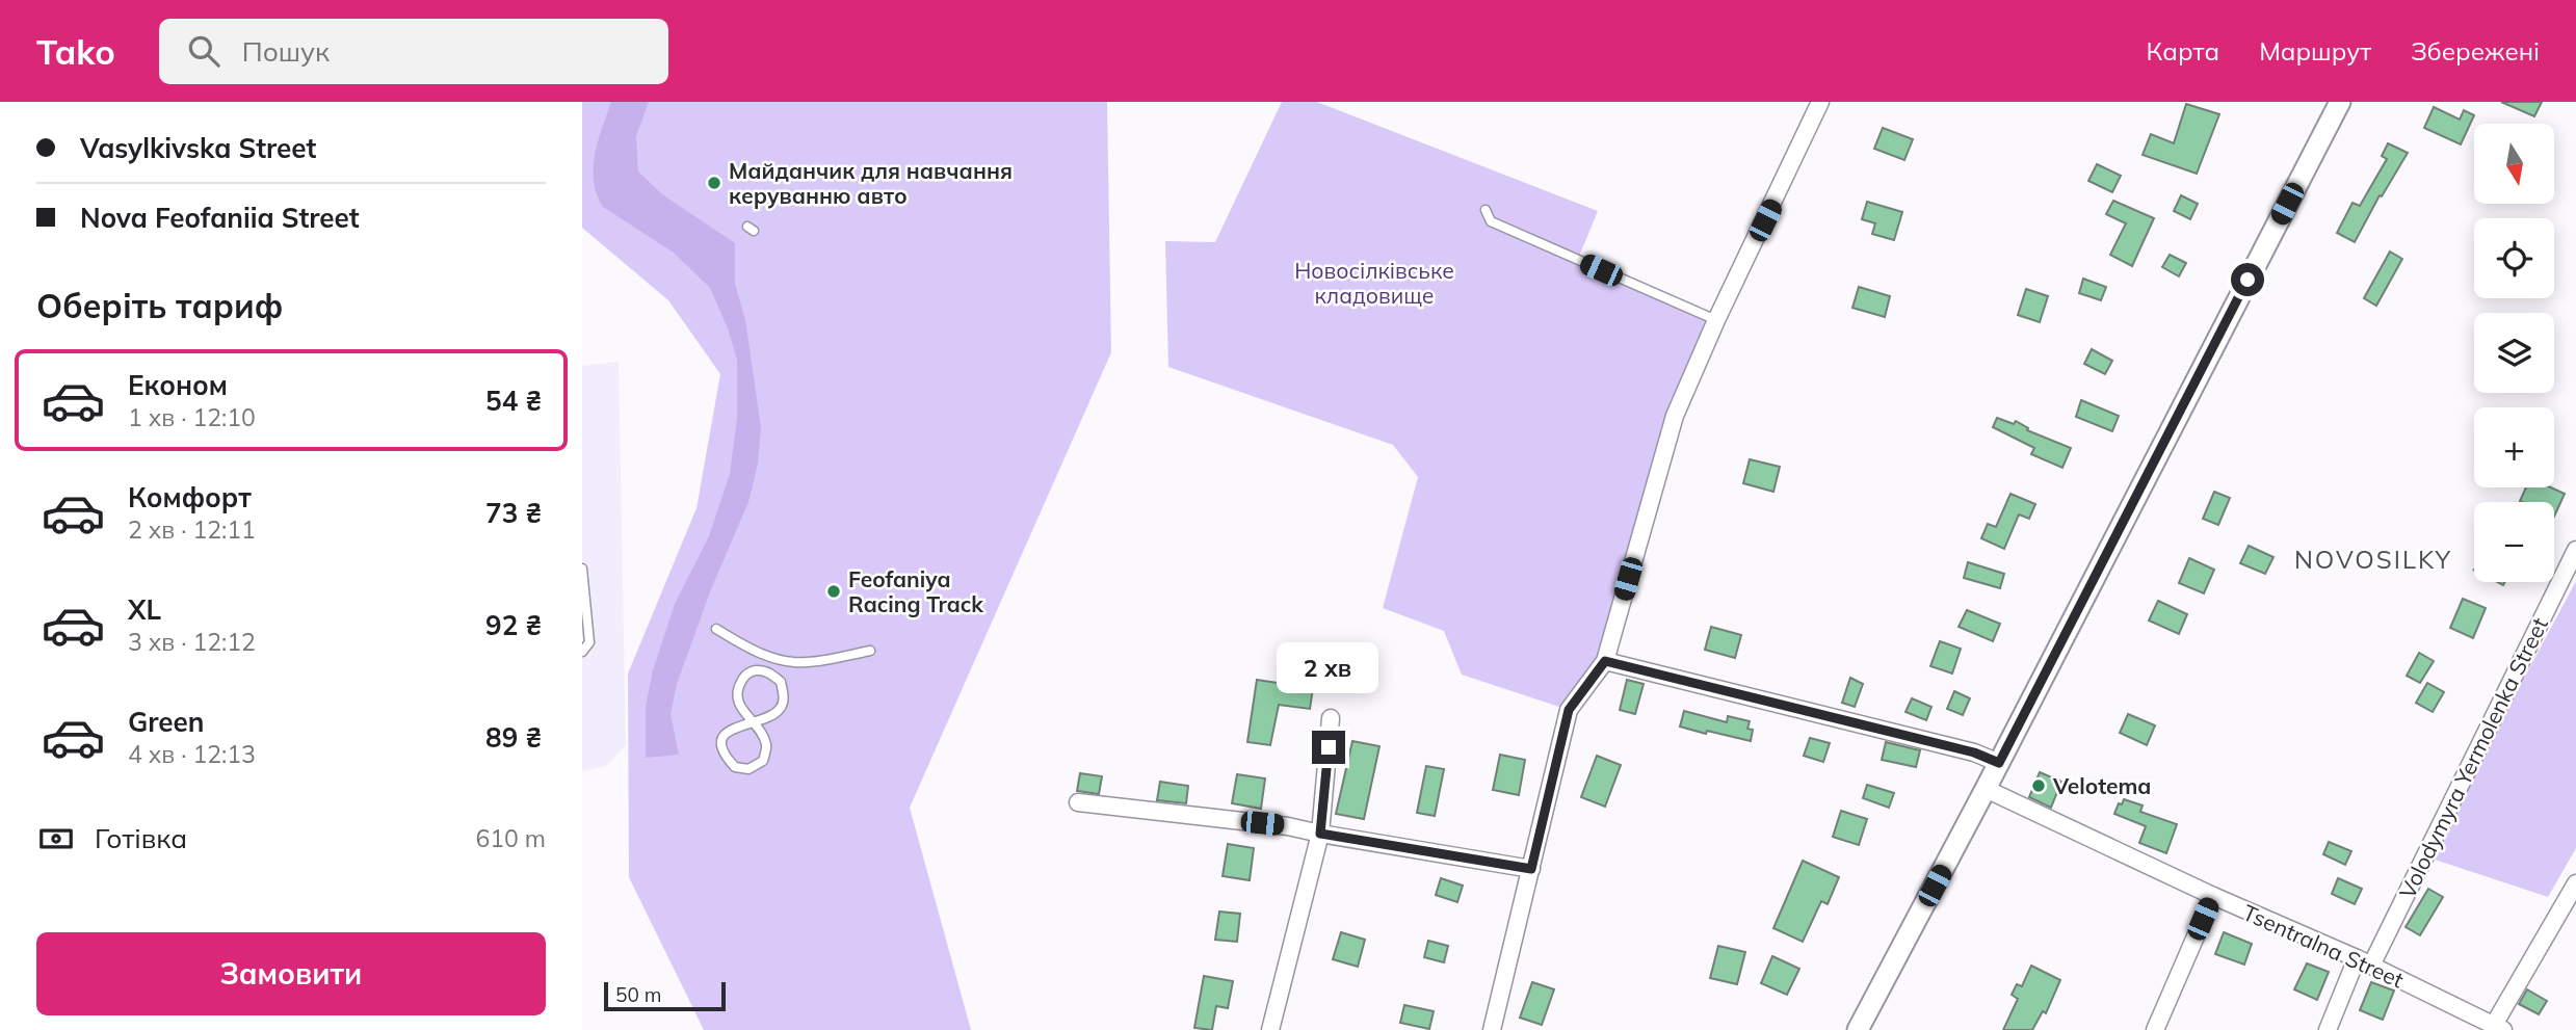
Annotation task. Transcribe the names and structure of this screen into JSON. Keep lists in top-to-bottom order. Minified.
{"streets":{"street":["Volodymyra Yermolenka Street","Tsentralna Street"]},"crossings":[["Volodymyra Yermolenka Street","Tsentralna Street"]],"districts":["NOVOSILKY"],"parks":["Новосілківське кладовище"],"places":["Майданчик для навчання керуванню авто","Feofaniya Racing Track","Velotema"],"scale_bar":"50 m","north":"bottom","page":{"header":"Tako","search":"Пошук","nav":["Карта","Маршрут","Збережені"],"banner":["Vasylkivska Street","Nova Feofaniia Street"],"map_buttons":["+","−"],"heading":"Оберіть тариф","list":[{"name":"Економ","note":"1 хв · 12:10","value":"54 ₴"},{"name":"Комфорт","note":"2 хв · 12:11","value":"73 ₴"},{"name":"XL","note":"3 хв · 12:12","value":"92 ₴"},{"name":"Green","note":"4 хв · 12:13","value":"89 ₴"}],"bubble":"2 хв","pay":["Готівка","610 m"],"buttons":"Замовити","scale":"50 m"}}
